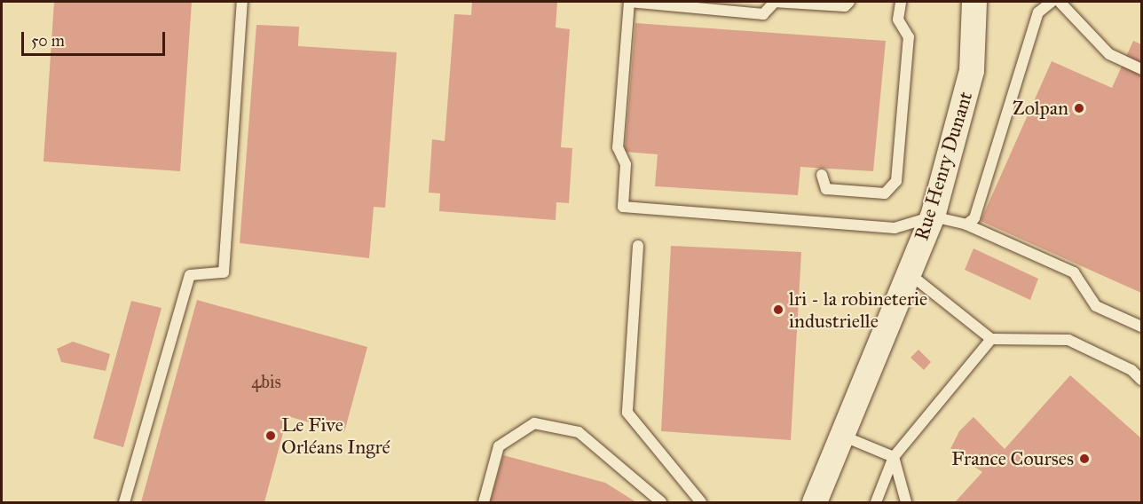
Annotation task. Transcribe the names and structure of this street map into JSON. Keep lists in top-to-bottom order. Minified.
{"streets":{"street":["Rue Henry Dunant"]},"places":["Zolpan","lri - la robineterie industrielle","Le Five Orléans Ingré","France Courses"],"house_numbers":["4bis"],"scale_bar":"50 m"}
